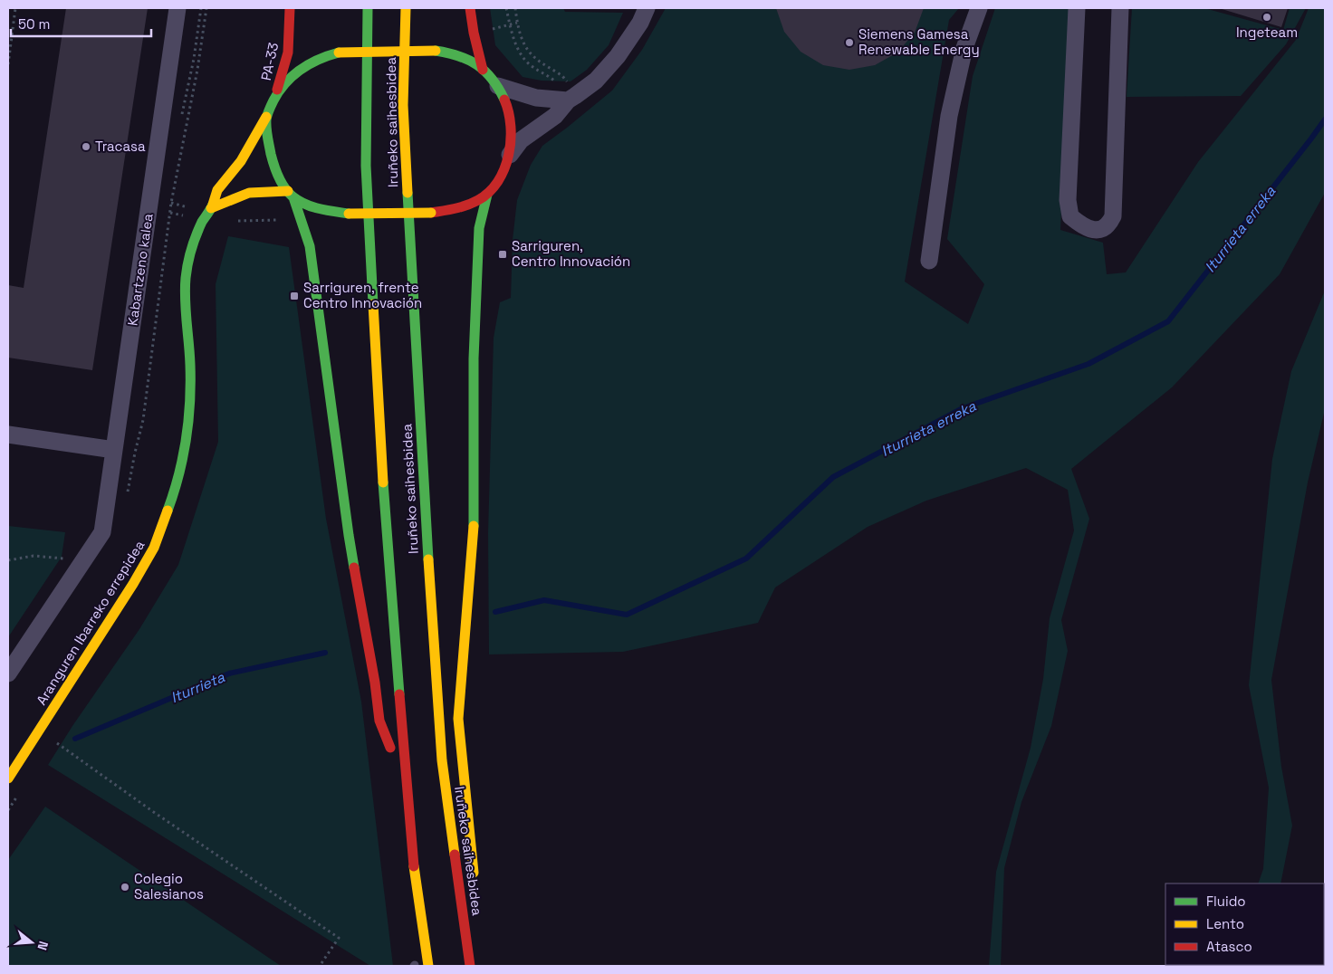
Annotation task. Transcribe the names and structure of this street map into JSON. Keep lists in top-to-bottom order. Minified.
{"streets":{"main road":["PA-33","Iruñeko saihesbidea","Aranguren Ibarreko errepidea"],"street":["Kabartzeno kalea"]},"crossings":[["PA-33","Aranguren Ibarreko errepidea"]],"water":["Iturrieta erreka","Iturrieta"],"places":{"other":["Ingeteam","Siemens Gamesa Renewable Energy","Tracasa","Colegio Salesianos"],"transit":["Sarriguren, Centro Innovación","Sarriguren, frente Centro Innovación"]},"legend":["Fluido","Lento","Atasco"],"scale_bar":"50 m","north":"right"}
